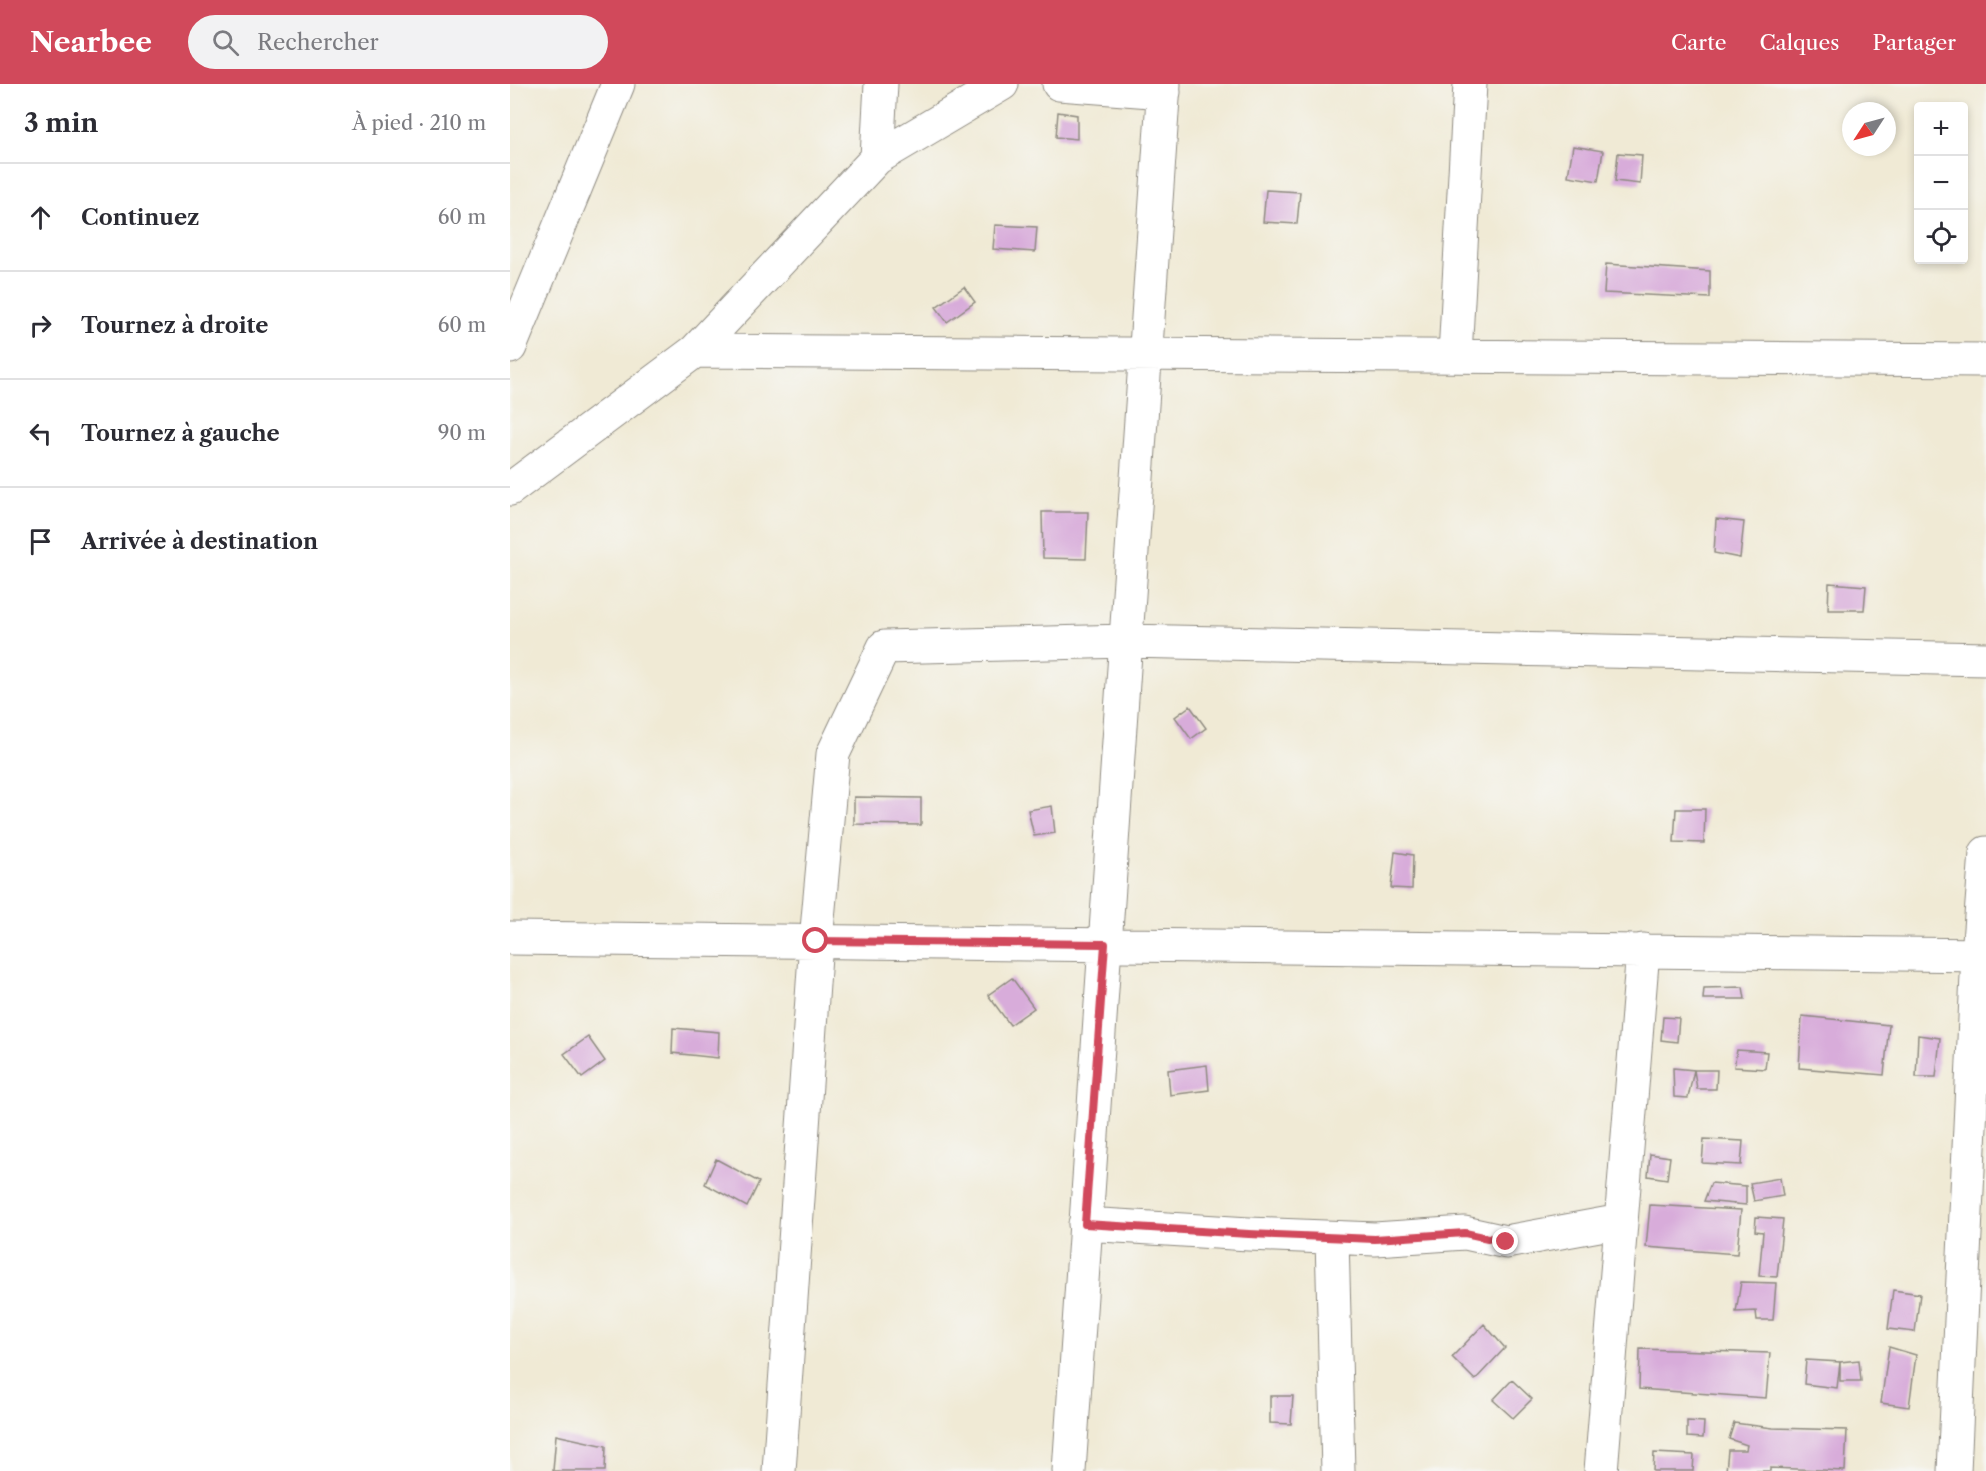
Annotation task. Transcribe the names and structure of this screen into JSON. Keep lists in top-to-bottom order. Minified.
{"north":"bottom left","page":{"header":"Nearbee","search":"Rechercher","nav":["Carte","Calques","Partager"],"heading":["3 min","À pied · 210 m"],"map_buttons":["+","−"],"list":[["Continuez","60 m"],["Tournez à droite","60 m"],["Tournez à gauche","90 m"],"Arrivée à destination"]}}
